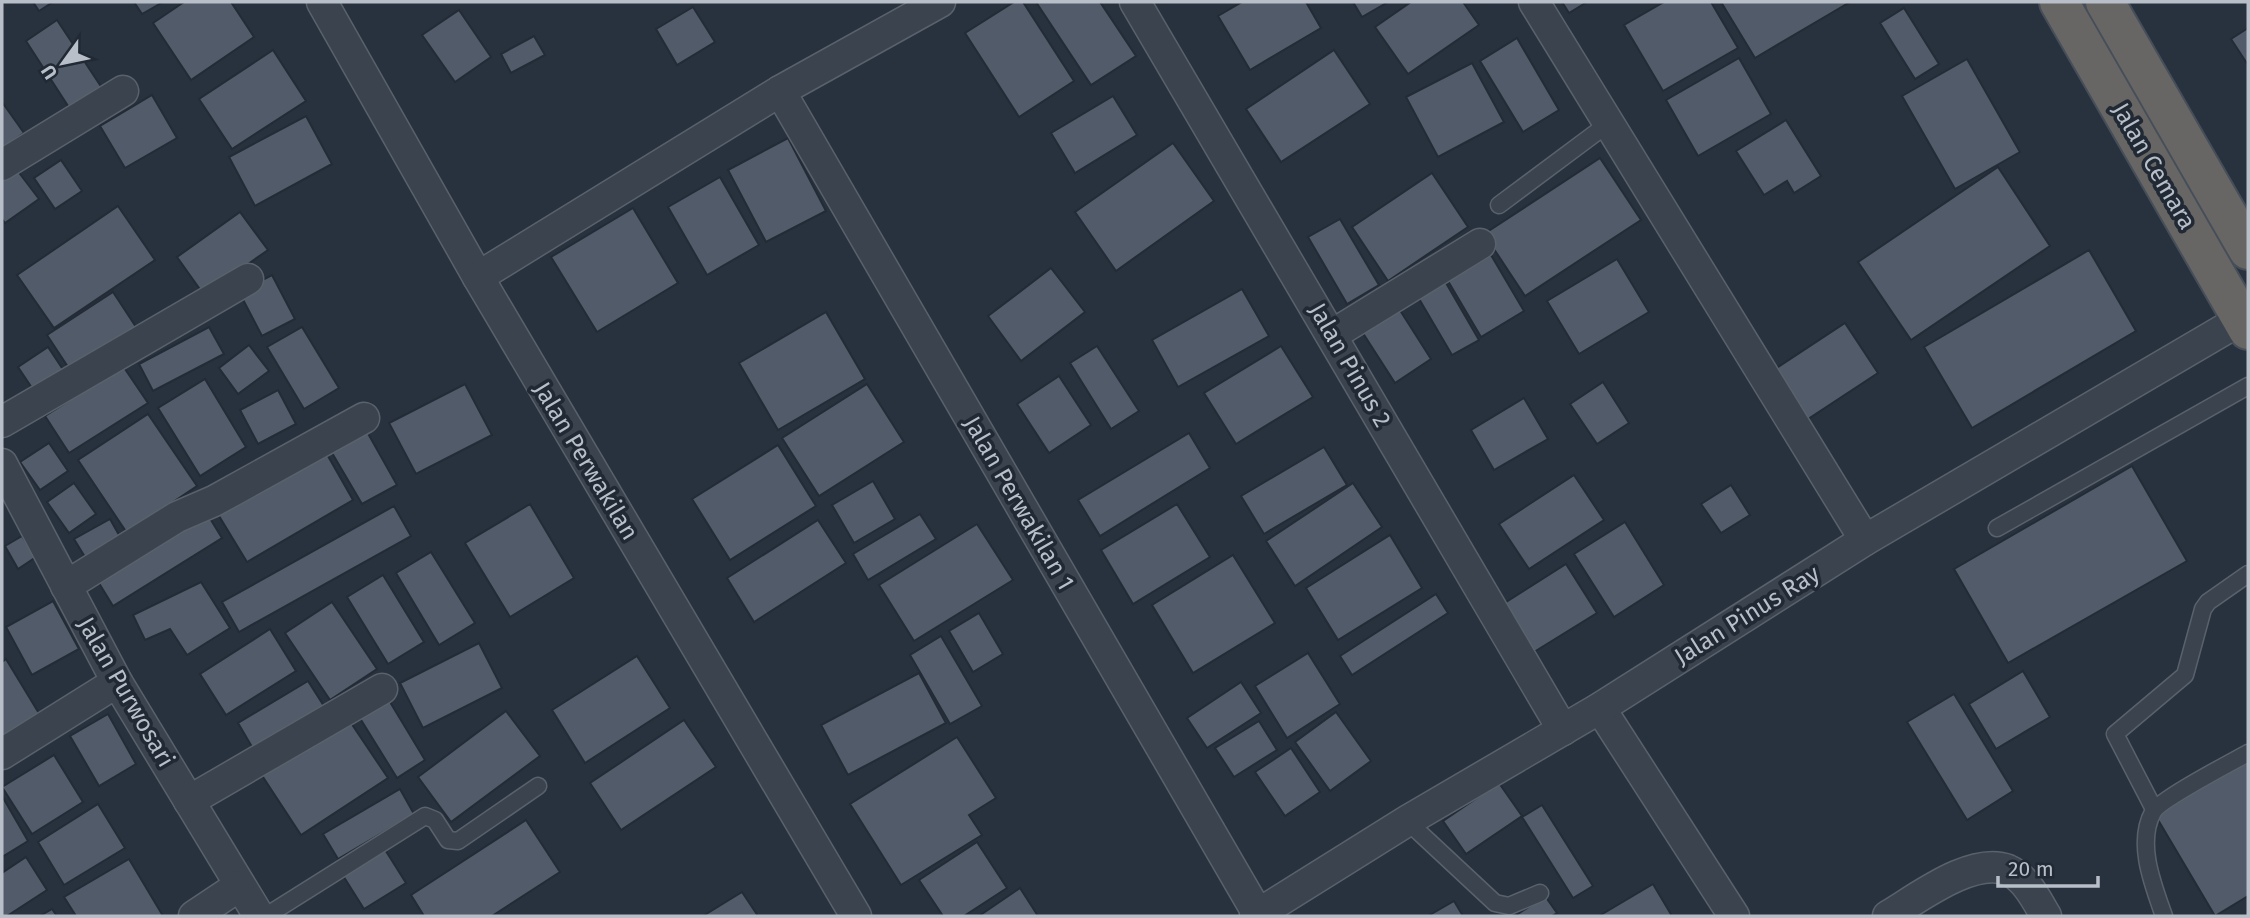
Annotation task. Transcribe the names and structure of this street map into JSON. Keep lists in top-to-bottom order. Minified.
{"streets":{"highway":["Jalan Cemara"],"street":["Jalan Pinus 2","Jalan Perwakilan","Jalan Perwakilan 1","Jalan Pinus Ray","Jalan Purwosari"]},"crossings":[["Jalan Cemara","Jalan Pinus Ray"],["Jalan Pinus 2","Jalan Pinus Ray"],["Jalan Perwakilan 1","Jalan Pinus Ray"]],"scale_bar":"20 m","north":"bottom left"}
